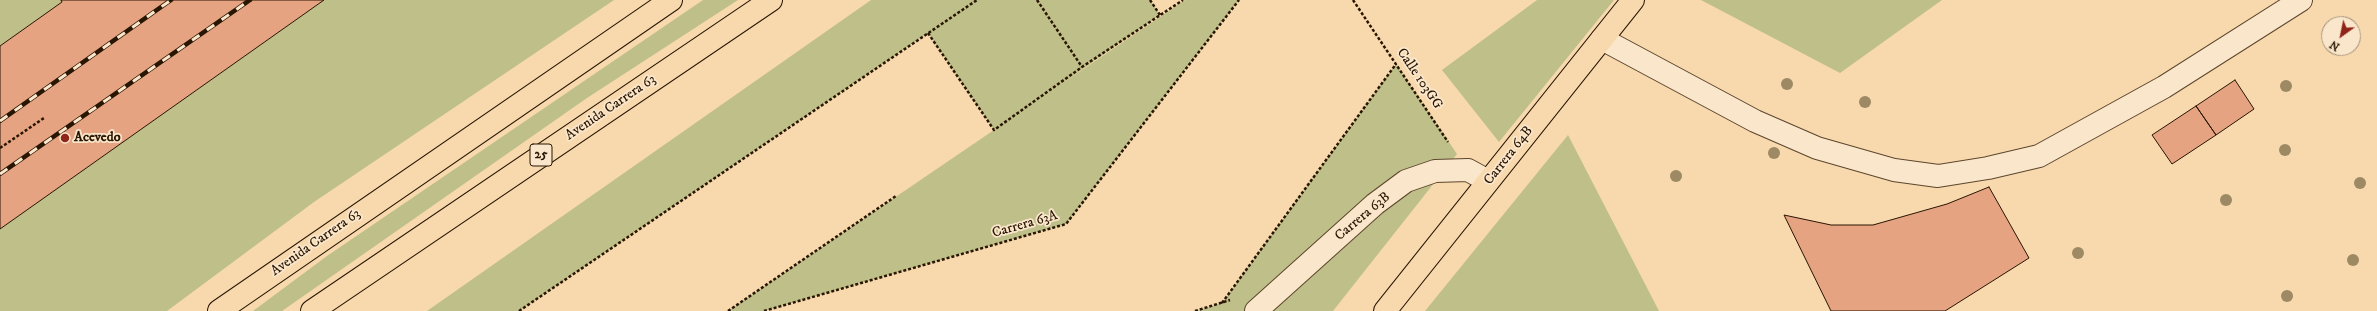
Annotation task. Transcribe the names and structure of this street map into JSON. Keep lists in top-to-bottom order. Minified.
{"streets":{"main road":["Avenida Carrera 63","25","Carrera 64B"],"street":["Carrera 63B"],"path":["Calle 103GG","Carrera 63A"]},"crossings":[["Calle 103GG","Carrera 63B"]],"places":["Acevedo"],"north":"bottom left"}
